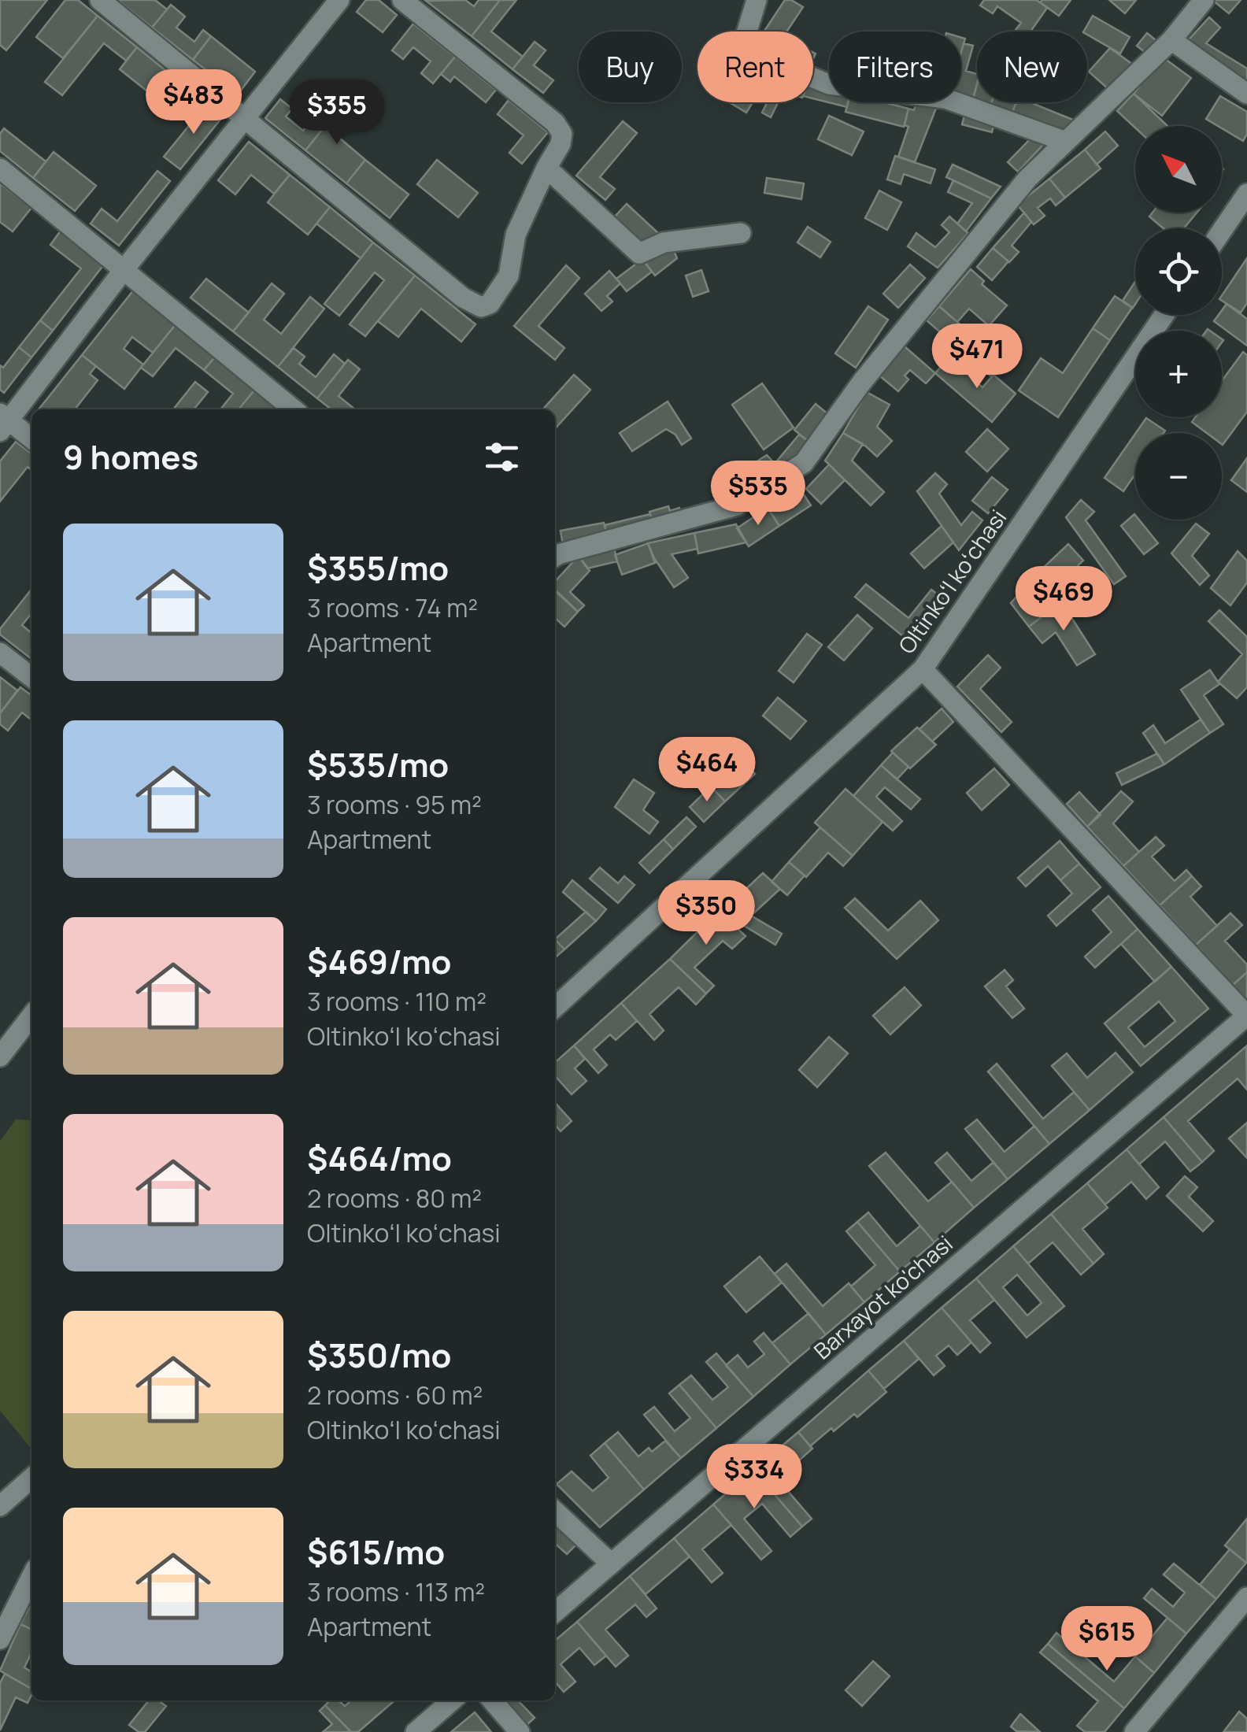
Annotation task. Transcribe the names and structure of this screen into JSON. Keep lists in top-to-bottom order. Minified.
{"streets":{"street":["Oltinkoʻl koʻchasi","Barxayot ko'chasi"]},"north":"top left","page":{"chip":["Buy","Rent","Filters","New"],"price":["$483","$355","$471","$535","$469","$464","$350","$334","$615"],"map_buttons":["+","−"],"heading":"9 homes","list":[{"name":"$355/mo","note":"3 rooms · 74 m² · Apartment"},{"name":"$535/mo","note":"3 rooms · 95 m² · Apartment"},{"name":"$469/mo","note":"3 rooms · 110 m² · Oltinkoʻl koʻchasi"},{"name":"$464/mo","note":"2 rooms · 80 m² · Oltinkoʻl koʻchasi"},{"name":"$350/mo","note":"2 rooms · 60 m² · Oltinkoʻl koʻchasi"},{"name":"$615/mo","note":"3 rooms · 113 m² · Apartment"}]}}
